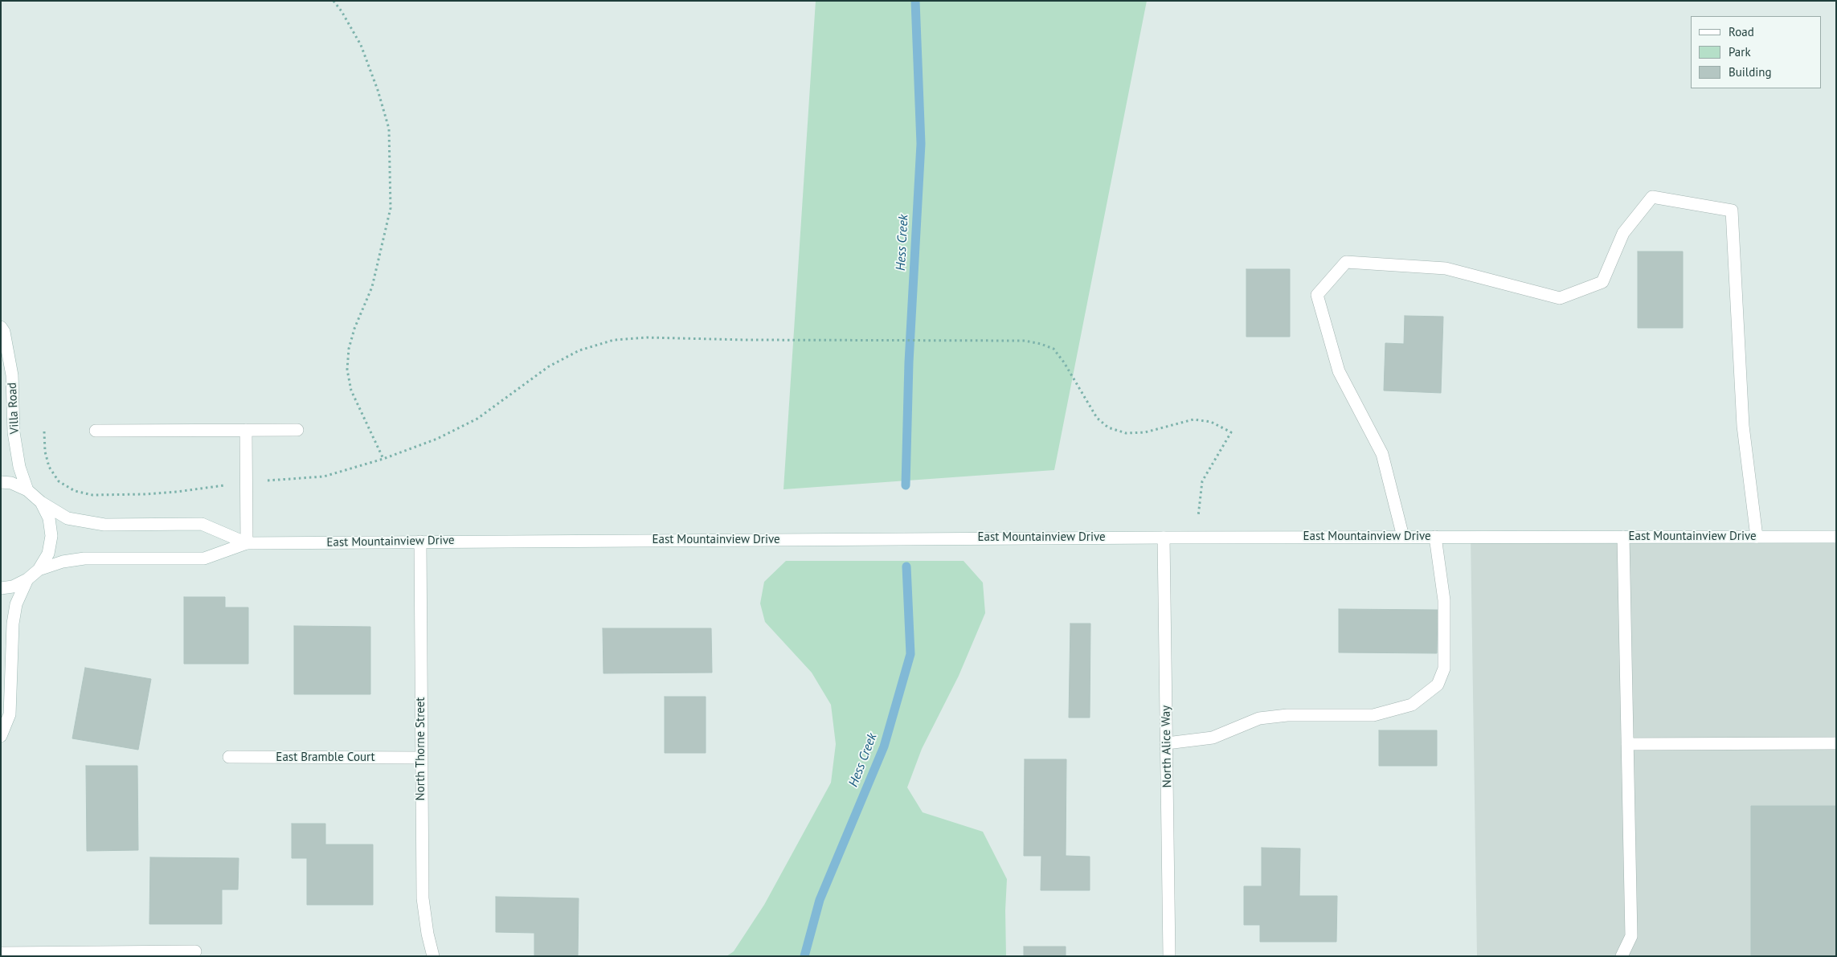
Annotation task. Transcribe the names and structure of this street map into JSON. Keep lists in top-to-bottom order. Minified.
{"streets":{"main road":["Villa Road","East Mountainview Drive","North Alice Way","North Thorne Street","East Bramble Court"]},"crossings":[["East Mountainview Drive","North Alice Way"],["East Mountainview Drive","North Thorne Street"],["North Thorne Street","East Bramble Court"]],"water":["Hess Creek"],"legend":["Road","Park","Building"]}
